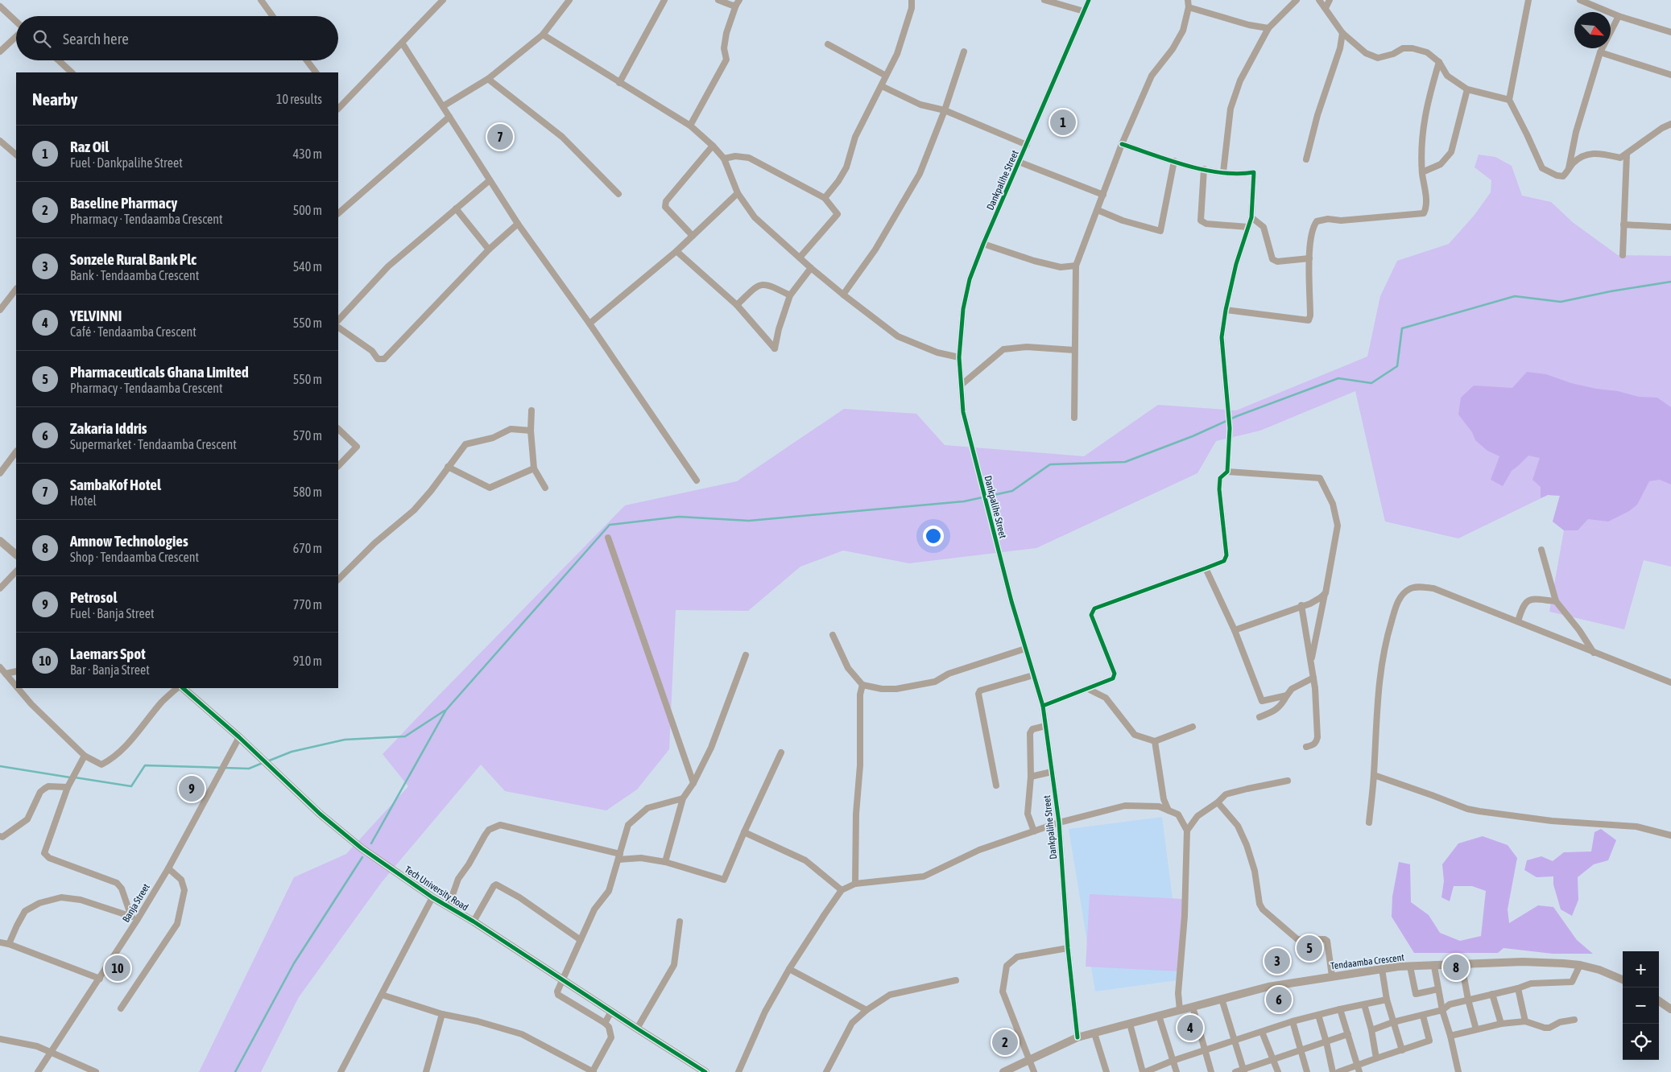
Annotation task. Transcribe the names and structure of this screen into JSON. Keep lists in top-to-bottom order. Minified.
{"streets":{"street":["Dankpalihe Street","Tech University Road","Banja Street","Tendaamba Crescent"]},"crossings":[["Dankpalihe Street","Tendaamba Crescent"],["Tech University Road","Banja Street"]],"north":"bottom right","page":{"search":"Search here","heading":["Nearby","10 results"],"pins":["1","7","9","5","3","8","10","6","4","2"],"list":[{"mark":"1","name":"Raz Oil","note":"Fuel · Dankpalihe Street","value":"430 m"},{"mark":"2","name":"Baseline Pharmacy","note":"Pharmacy · Tendaamba Crescent","value":"500 m"},{"mark":"3","name":"Sonzele Rural Bank Plc","note":"Bank · Tendaamba Crescent","value":"540 m"},{"mark":"4","name":"YELVINNI","note":"Café · Tendaamba Crescent","value":"550 m"},{"mark":"5","name":"Pharmaceuticals Ghana Limited","note":"Pharmacy · Tendaamba Crescent","value":"550 m"},{"mark":"6","name":"Zakaria Iddris","note":"Supermarket · Tendaamba Crescent","value":"570 m"},{"mark":"7","name":"SambaKof Hotel","note":"Hotel","value":"580 m"},{"mark":"8","name":"Amnow Technologies","note":"Shop · Tendaamba Crescent","value":"670 m"},{"mark":"9","name":"Petrosol","note":"Fuel · Banja Street","value":"770 m"},{"mark":"10","name":"Laemars Spot","note":"Bar · Banja Street","value":"910 m"}],"map_buttons":["+","−"]}}
